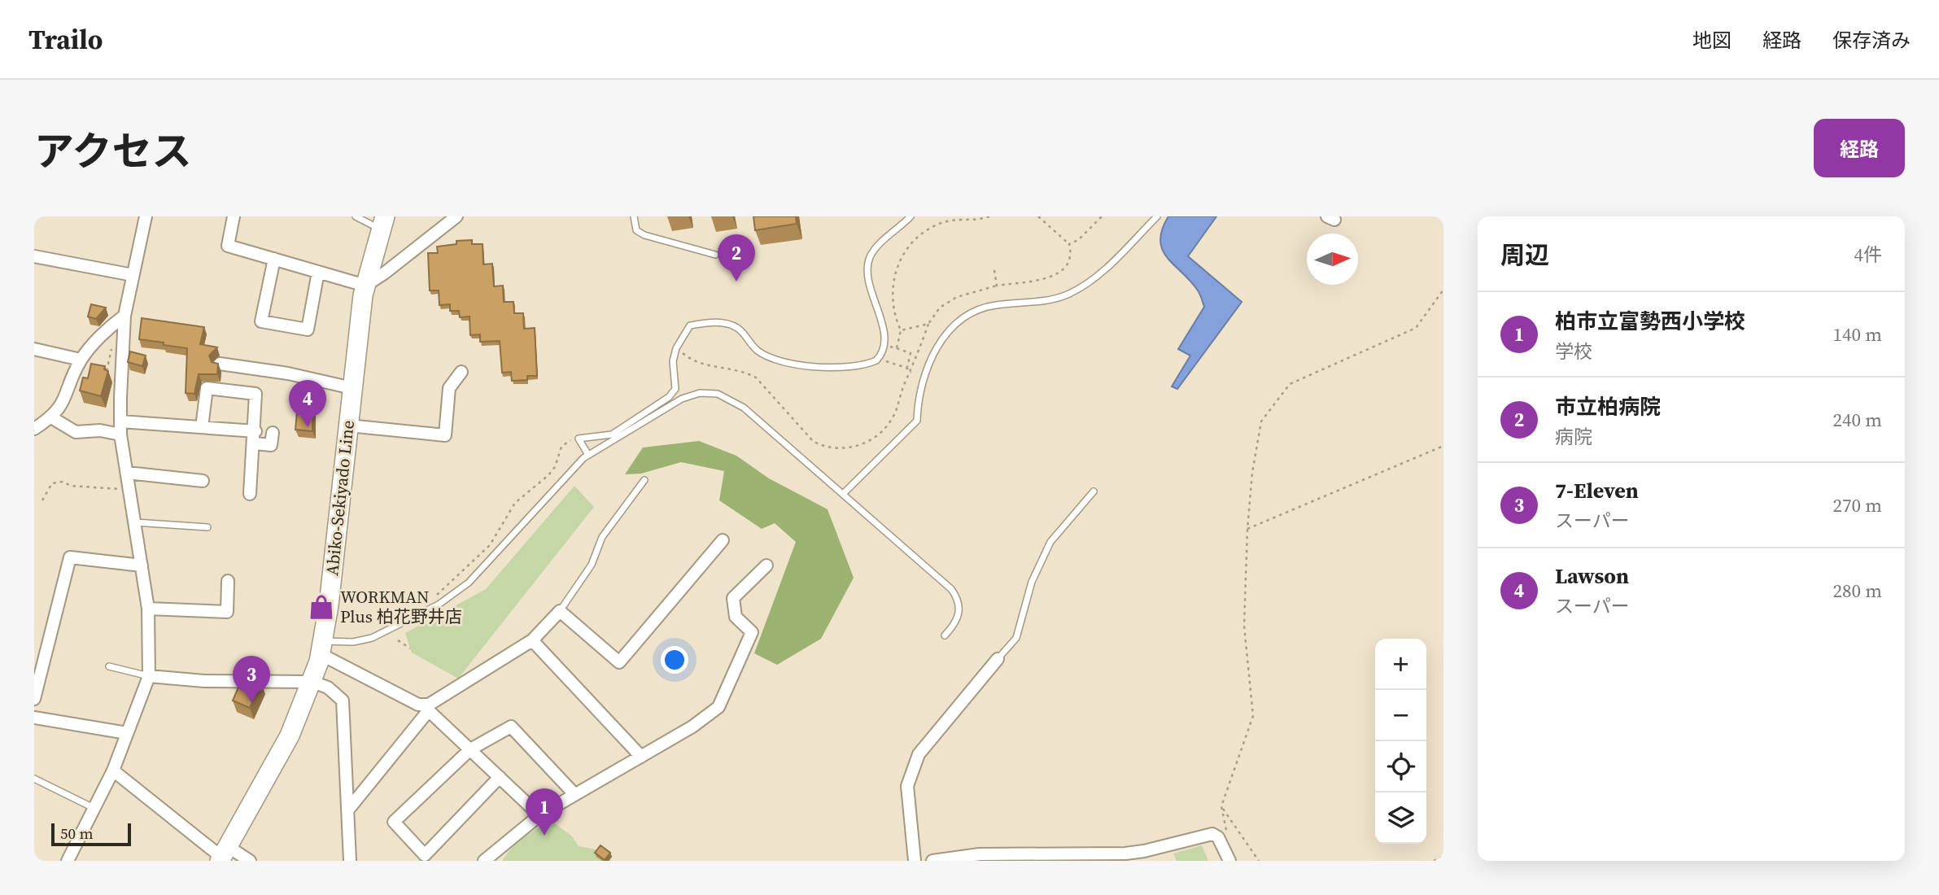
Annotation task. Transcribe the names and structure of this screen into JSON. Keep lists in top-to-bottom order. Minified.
{"streets":{"main road":["Abiko-Sekiyado Line"]},"places":{"shop":["WORKMAN Plus 柏花野井店"]},"scale_bar":"50 m","north":"right","page":{"header":"Trailo","nav":["地図","経路","保存済み"],"title":"アクセス","buttons":"経路","heading":["周辺","4件"],"pins":["2","4","3","1"],"list":[{"mark":"1","name":"柏市立富勢西小学校","note":"学校","value":"140 m"},{"mark":"2","name":"市立柏病院","note":"病院","value":"240 m"},{"mark":"3","name":"7-Eleven","note":"スーパー","value":"270 m"},{"mark":"4","name":"Lawson","note":"スーパー","value":"280 m"}],"map_buttons":["+","−"],"scale":"50 m"}}
